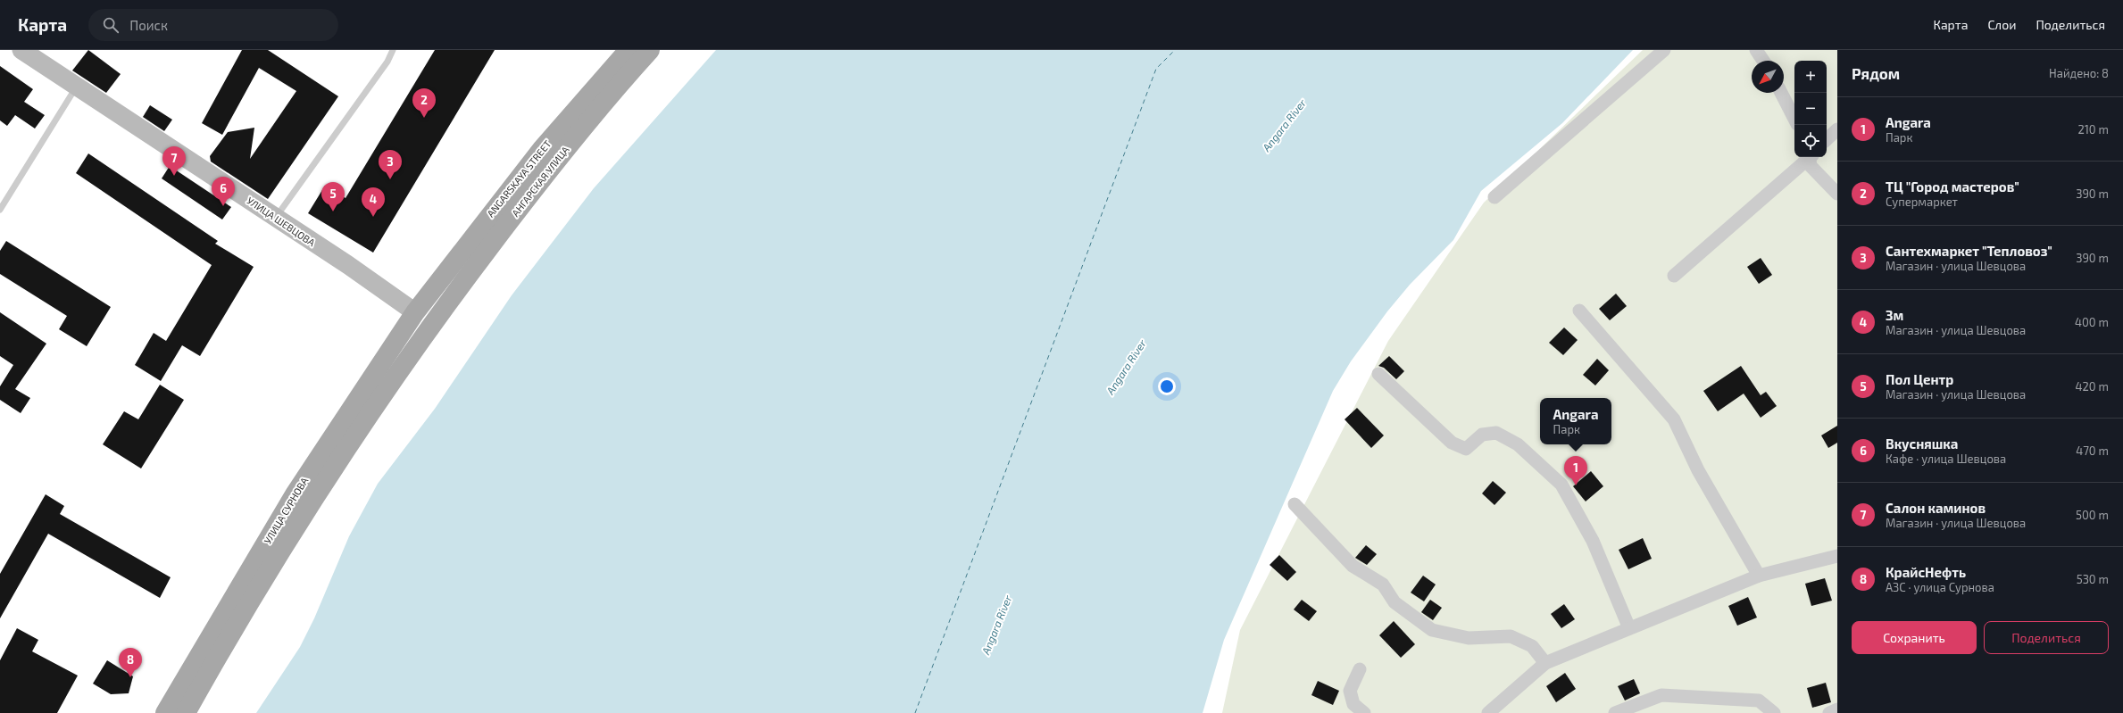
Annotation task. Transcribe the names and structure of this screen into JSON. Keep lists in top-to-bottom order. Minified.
{"streets":{"main road":["ANGARSKAYA STREET","АНГАРСКАЯ УЛИЦА","УЛИЦА ШЕВЦОВА","УЛИЦА СУРНОВА"]},"crossings":[["ANGARSKAYA STREET","УЛИЦА ШЕВЦОВА"],["ANGARSKAYA STREET","УЛИЦА СУРНОВА"],["АНГАРСКАЯ УЛИЦА","УЛИЦА СУРНОВА"],["УЛИЦА ШЕВЦОВА","УЛИЦА СУРНОВА"]],"water":["Angara River"],"north":"bottom left","page":{"header":"Карта","search":"Поиск","nav":["Карта","Слои","Поделиться"],"heading":["Рядом","Найдено: 8"],"map_buttons":["+","−"],"pins":["2","7","3","6","5","4","1","8"],"list":[{"mark":"1","name":"Angara","note":"Парк","value":"210 m"},{"mark":"2","name":"ТЦ \"Город мастеров\"","note":"Супермаркет","value":"390 m"},{"mark":"3","name":"Сантехмаркет \"Тепловоз\"","note":"Магазин · улица Шевцова","value":"390 m"},{"mark":"4","name":"Зм","note":"Магазин · улица Шевцова","value":"400 m"},{"mark":"5","name":"Пол Центр","note":"Магазин · улица Шевцова","value":"420 m"},{"mark":"6","name":"Вкусняшка","note":"Кафе · улица Шевцова","value":"470 m"},{"mark":"7","name":"Салон каминов","note":"Магазин · улица Шевцова","value":"500 m"},{"mark":"8","name":"КрайсНефть","note":"АЗС · улица Сурнова","value":"530 m"}],"popup":["Angara","Парк"],"buttons":["Сохранить","Поделиться"]}}
